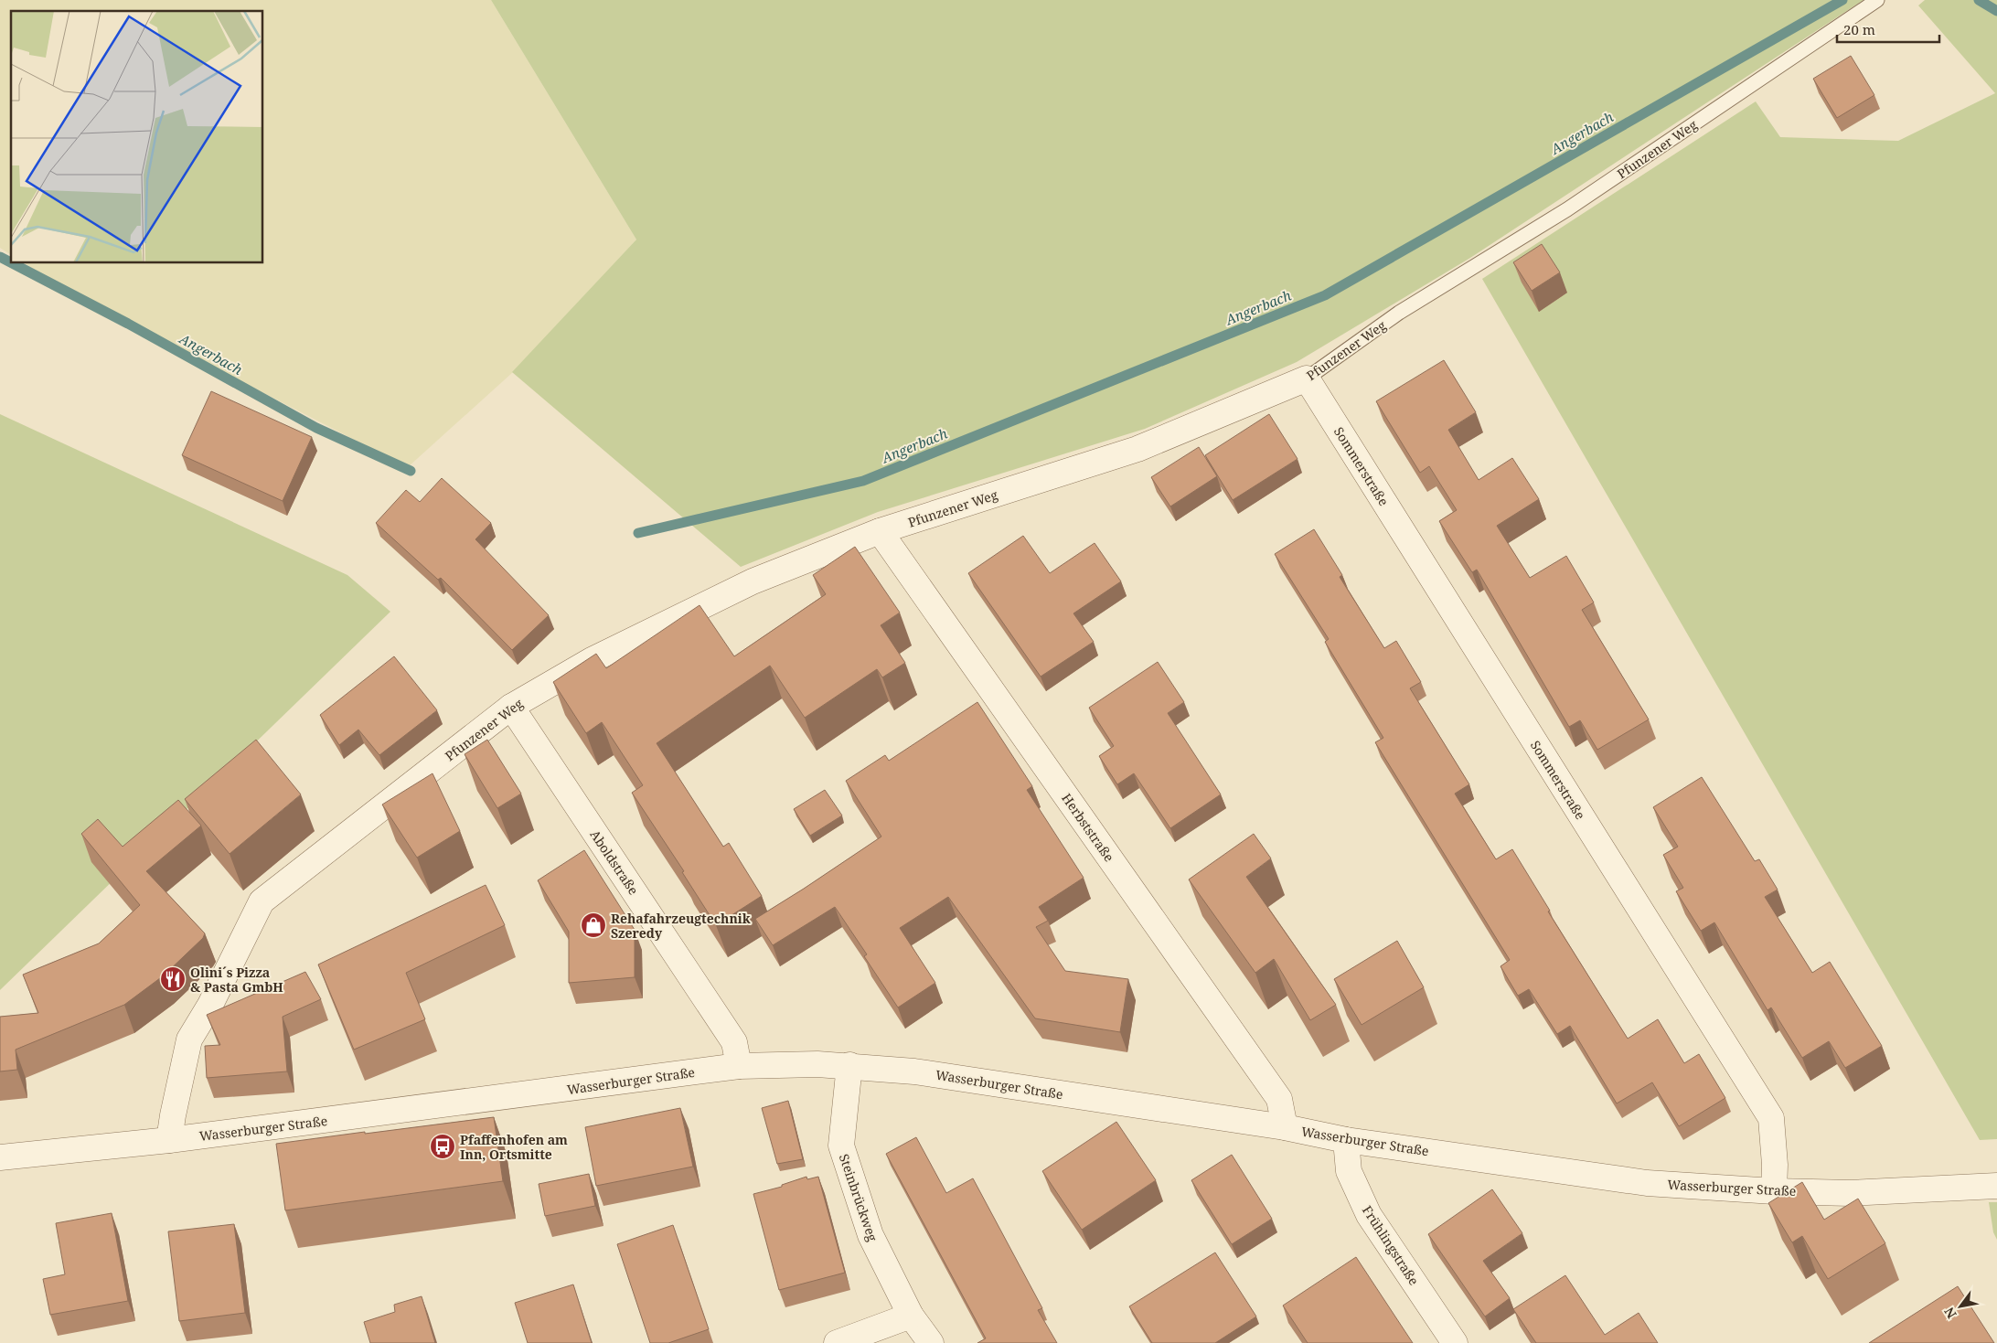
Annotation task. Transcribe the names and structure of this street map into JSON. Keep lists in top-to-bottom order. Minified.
{"streets":{"street":["Pfunzener Weg","Sommerstraße","Herbststraße","Aboldstraße","Wasserburger Straße","Steinbrückweg","Frühlingstraße"]},"crossings":[["Pfunzener Weg","Sommerstraße"],["Pfunzener Weg","Herbststraße"],["Pfunzener Weg","Aboldstraße"],["Pfunzener Weg","Wasserburger Straße"],["Sommerstraße","Wasserburger Straße"],["Herbststraße","Wasserburger Straße"],["Aboldstraße","Wasserburger Straße"],["Wasserburger Straße","Steinbrückweg"],["Wasserburger Straße","Frühlingstraße"]],"water":["Angerbach"],"places":{"shop":["Rehafahrzeugtechnik Szeredy"],"restaurant":["Olini´s Pizza & Pasta GmbH"],"bus stop":["Pfaffenhofen am Inn, Ortsmitte"]},"scale_bar":"20 m","north":"bottom left"}
